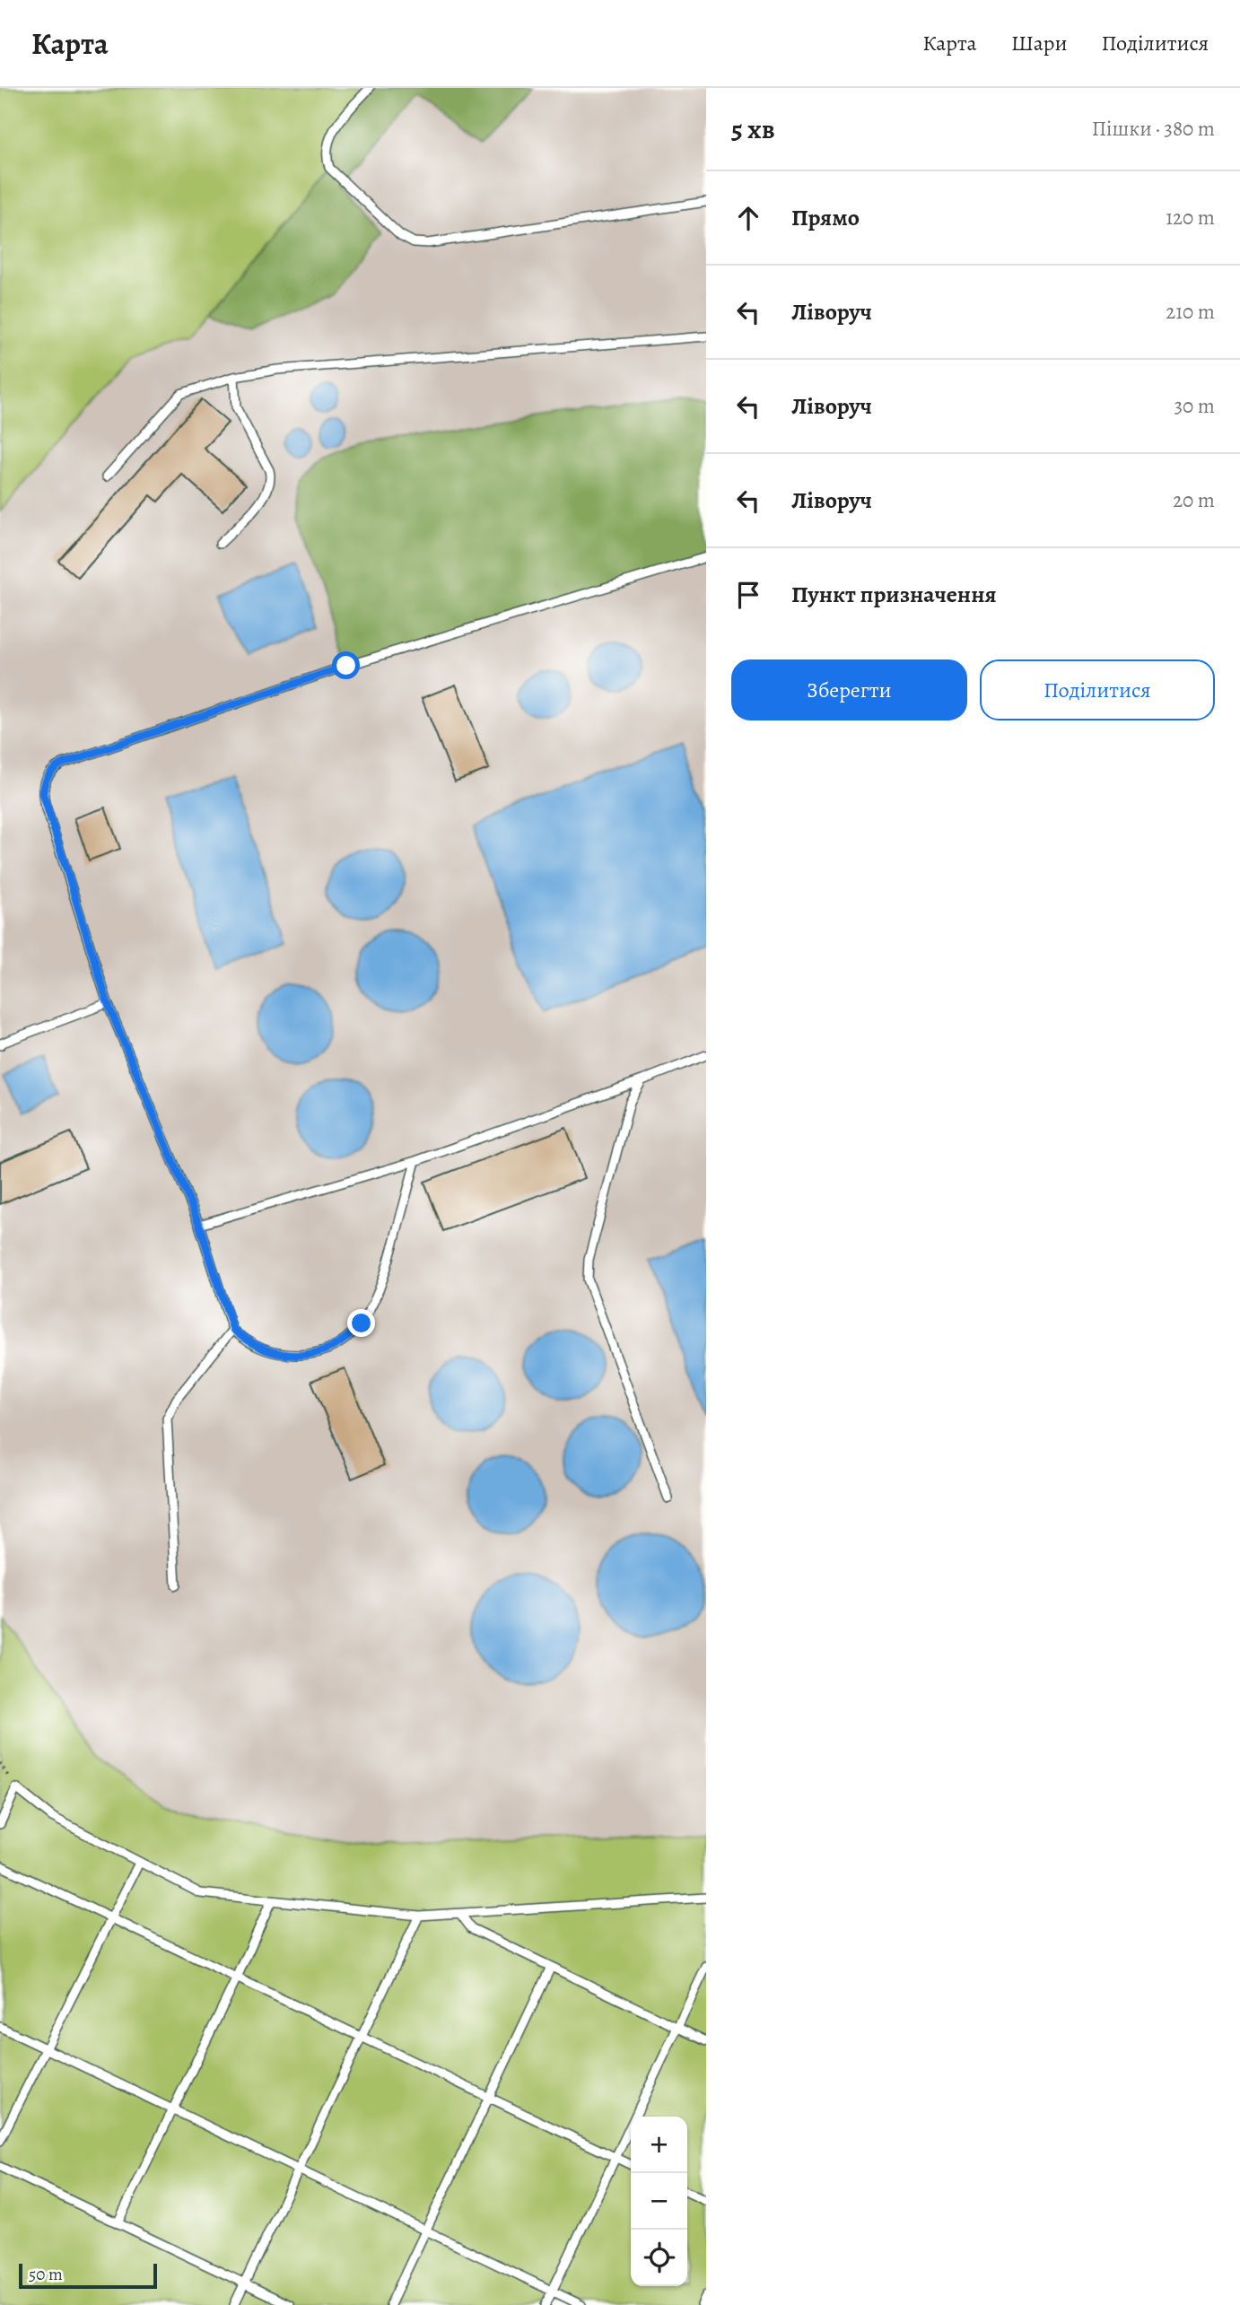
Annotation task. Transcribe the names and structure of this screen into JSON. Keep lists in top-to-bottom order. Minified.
{"scale_bar":"50 m","page":{"header":"Карта","nav":["Карта","Шари","Поділитися"],"heading":["5 хв","Пішки · 380 m"],"list":[["Прямо","120 m"],["Ліворуч","210 m"],["Ліворуч","30 m"],["Ліворуч","20 m"],"Пункт призначення"],"buttons":["Зберегти","Поділитися"],"map_buttons":["+","−"],"scale":"50 m"}}
